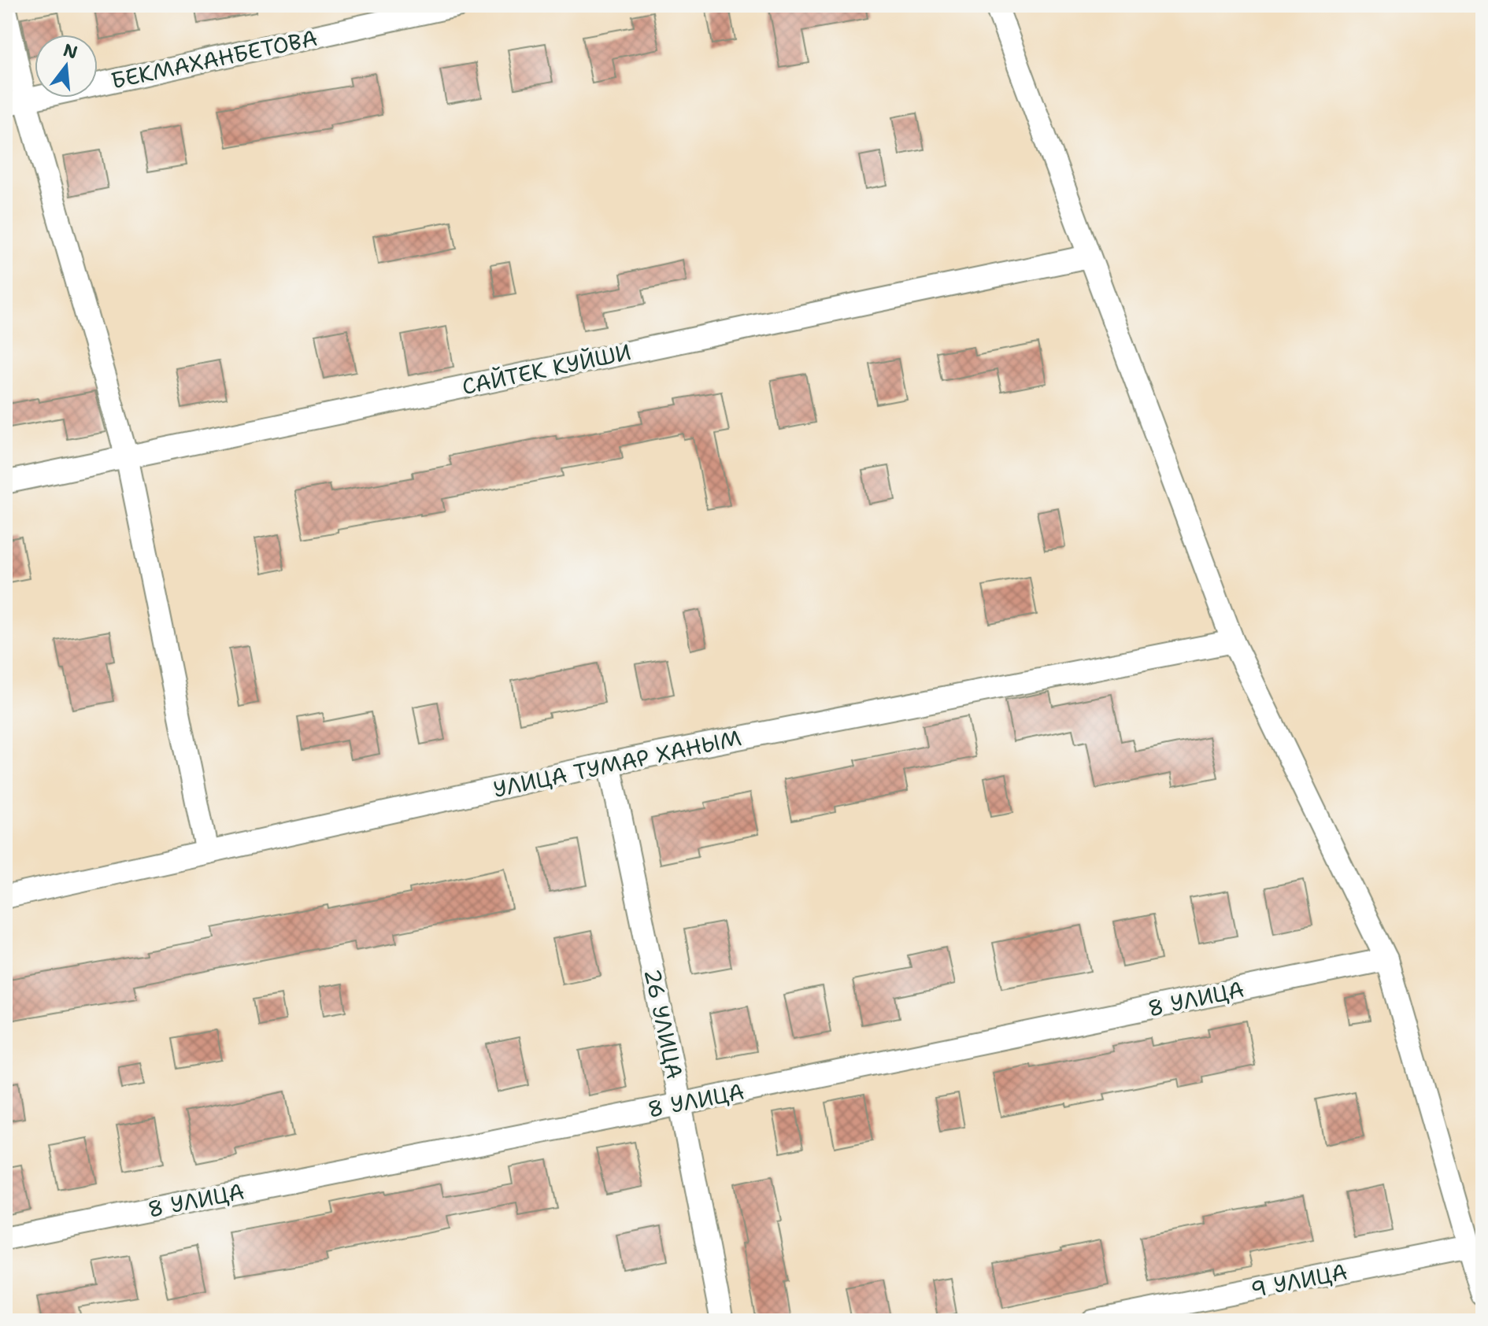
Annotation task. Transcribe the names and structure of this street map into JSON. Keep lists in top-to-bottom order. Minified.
{"streets":{"street":["БЕКМАХАНБЕТОВА","САЙТЕК КУЙШИ","УЛИЦА ТУМАР ХАНЫМ","8 УЛИЦА","26 УЛИЦА","9 УЛИЦА"]},"crossings":[["УЛИЦА ТУМАР ХАНЫМ","26 УЛИЦА"],["8 УЛИЦА","26 УЛИЦА"]],"north":"top"}
